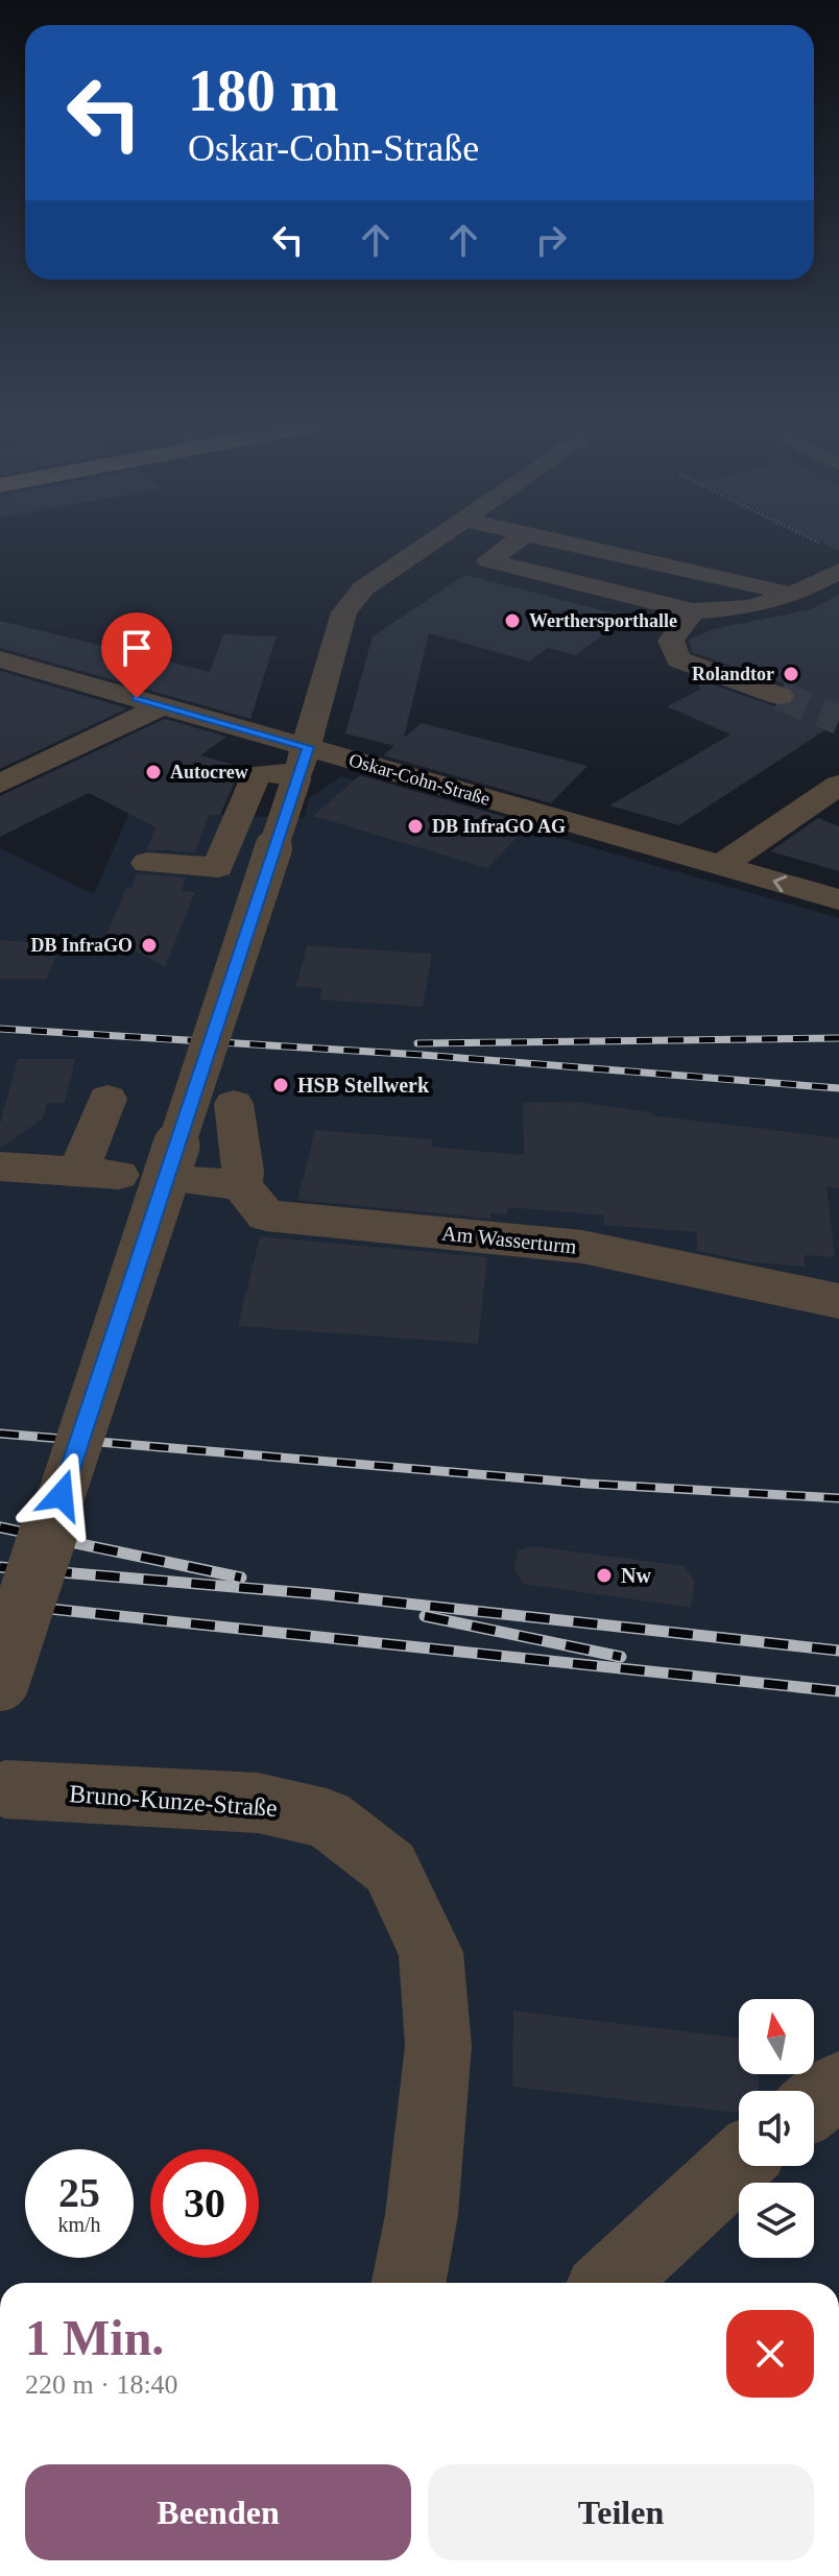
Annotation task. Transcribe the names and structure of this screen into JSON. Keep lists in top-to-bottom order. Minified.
{"streets":{"street":["Oskar-Cohn-Straße","Am Wasserturm","Bruno-Kunze-Straße"]},"places":["Werthersporthalle","Rolandtor","Autocrew","DB InfraGO AG","DB InfraGO","HSB Stellwerk","Nw"],"north":"top","page":{"turn":["180 m","Oskar-Cohn-Straße"],"speed":"25 km/h","limit":"30","heading":["1 Min.","220 m · 18:40"],"buttons":["Beenden","Teilen"]}}
